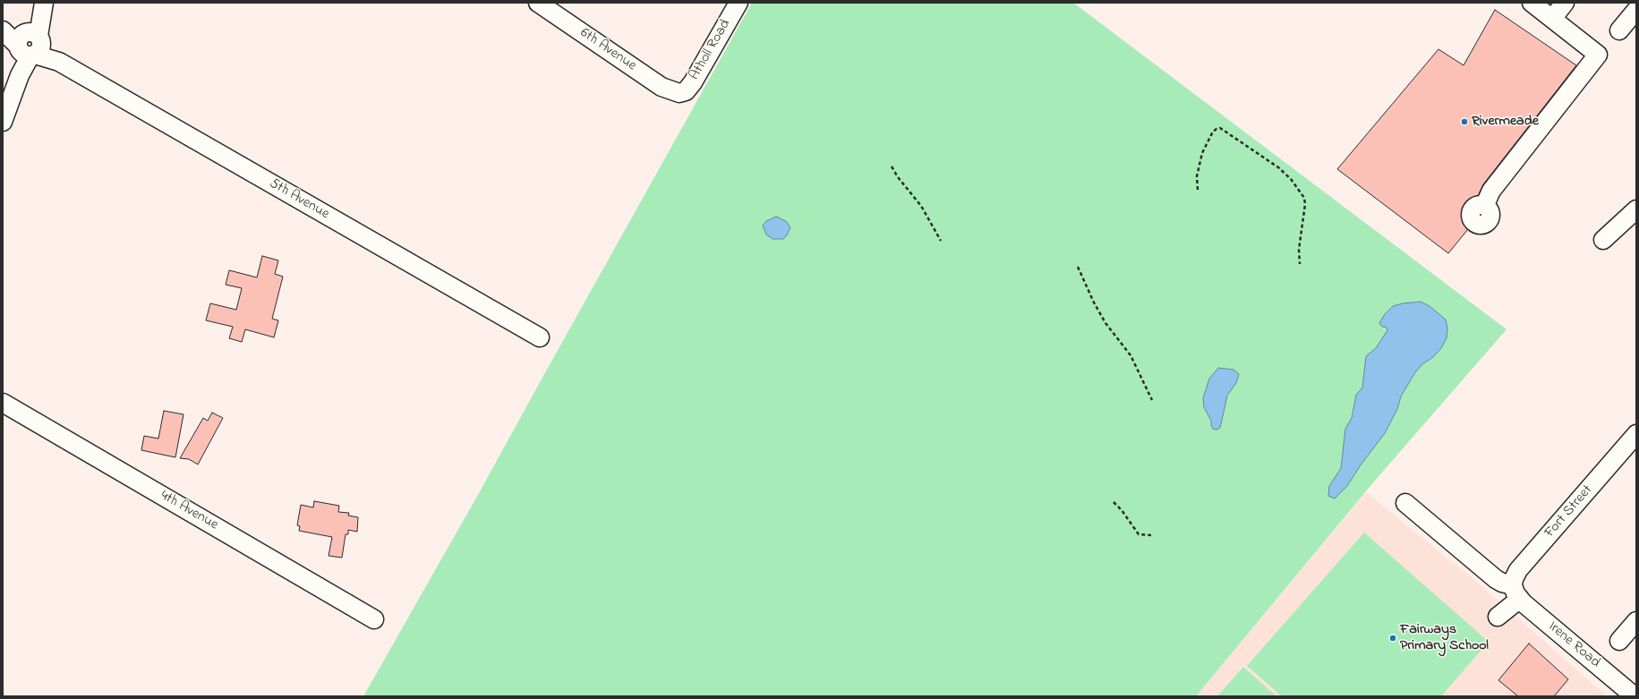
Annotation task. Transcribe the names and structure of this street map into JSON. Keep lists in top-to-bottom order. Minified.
{"streets":{"street":["6th Avenue","Atholl Road","5th Avenue","4th Avenue","Fort Street","Irene Road"]},"crossings":[["6th Avenue","Atholl Road"],["Fort Street","Irene Road"]],"places":["Rivermeade","Fairways Primary School"]}
